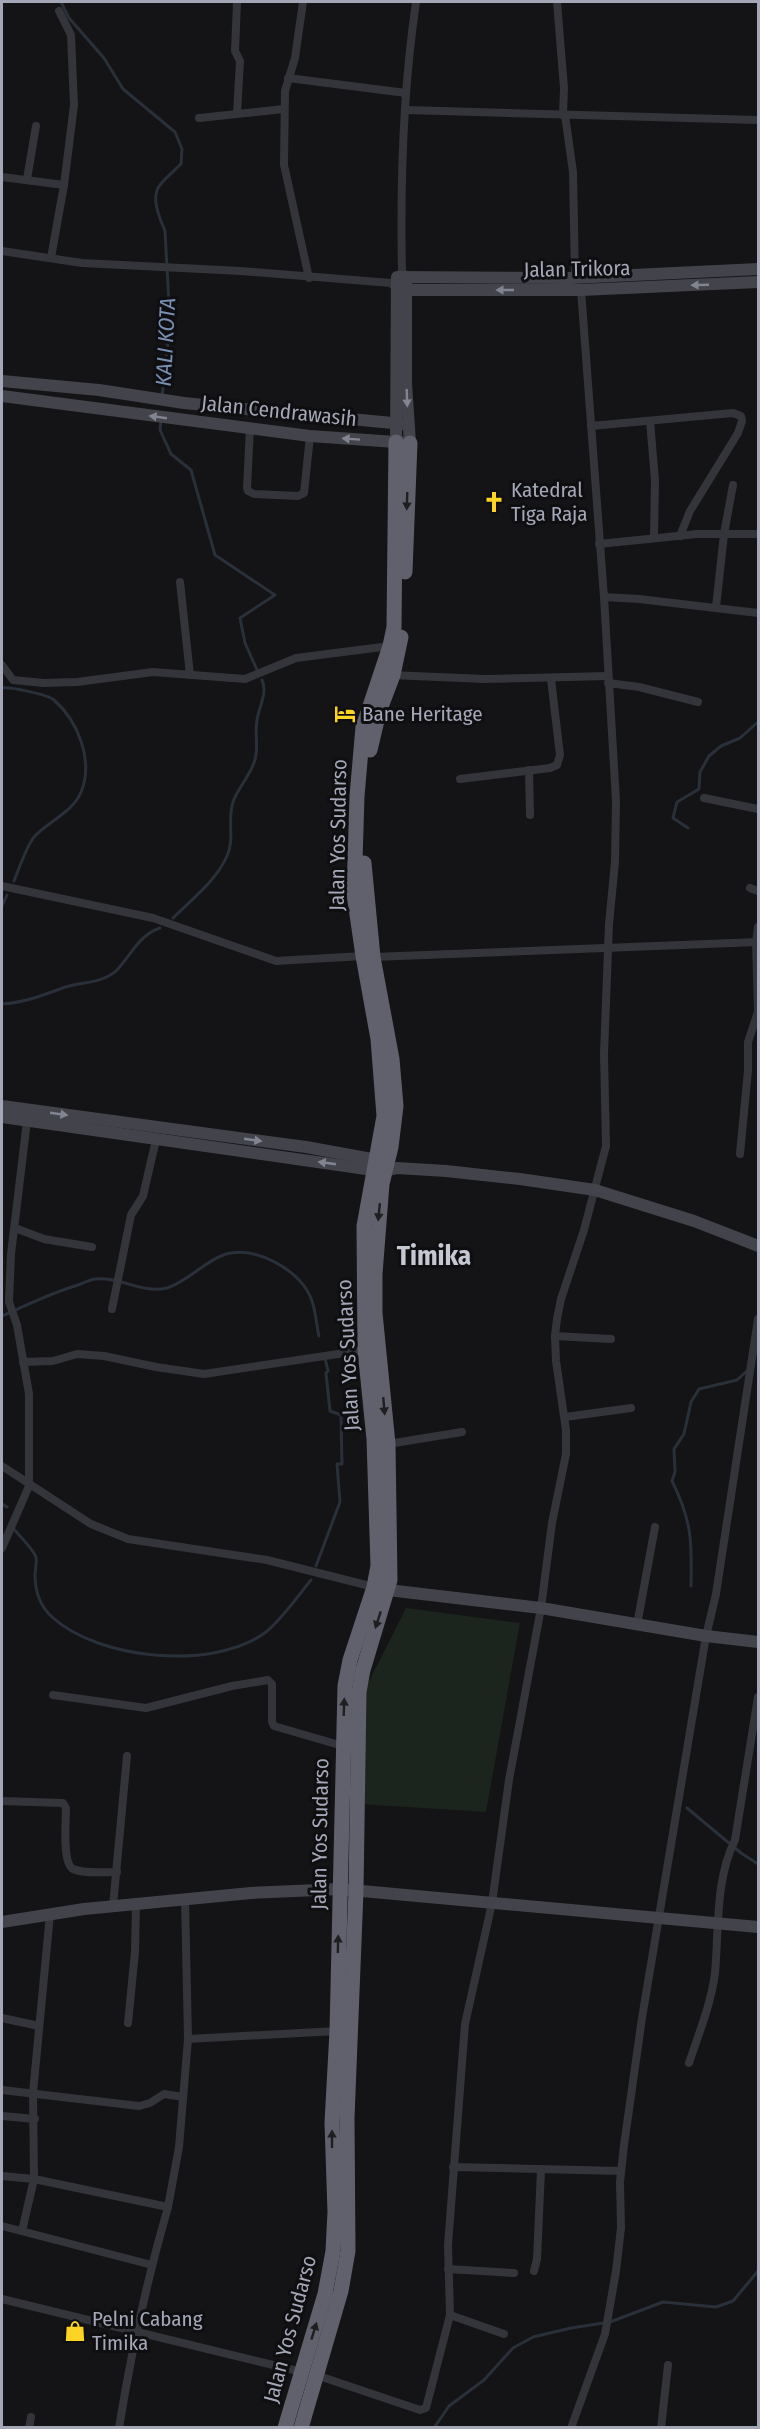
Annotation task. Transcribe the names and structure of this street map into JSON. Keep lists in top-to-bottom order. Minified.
{"streets":{"highway":["Jalan Yos Sudarso"],"street":["Jalan Trikora","Jalan Cendrawasih"]},"crossings":[["Jalan Trikora","Jalan Yos Sudarso"],["Jalan Cendrawasih","Jalan Yos Sudarso"]],"districts":["Timika"],"water":["KALI KOTA"],"places":{"church":["Katedral Tiga Raja"],"hotel":["Bane Heritage"],"shop":["Pelni Cabang Timika"]}}
